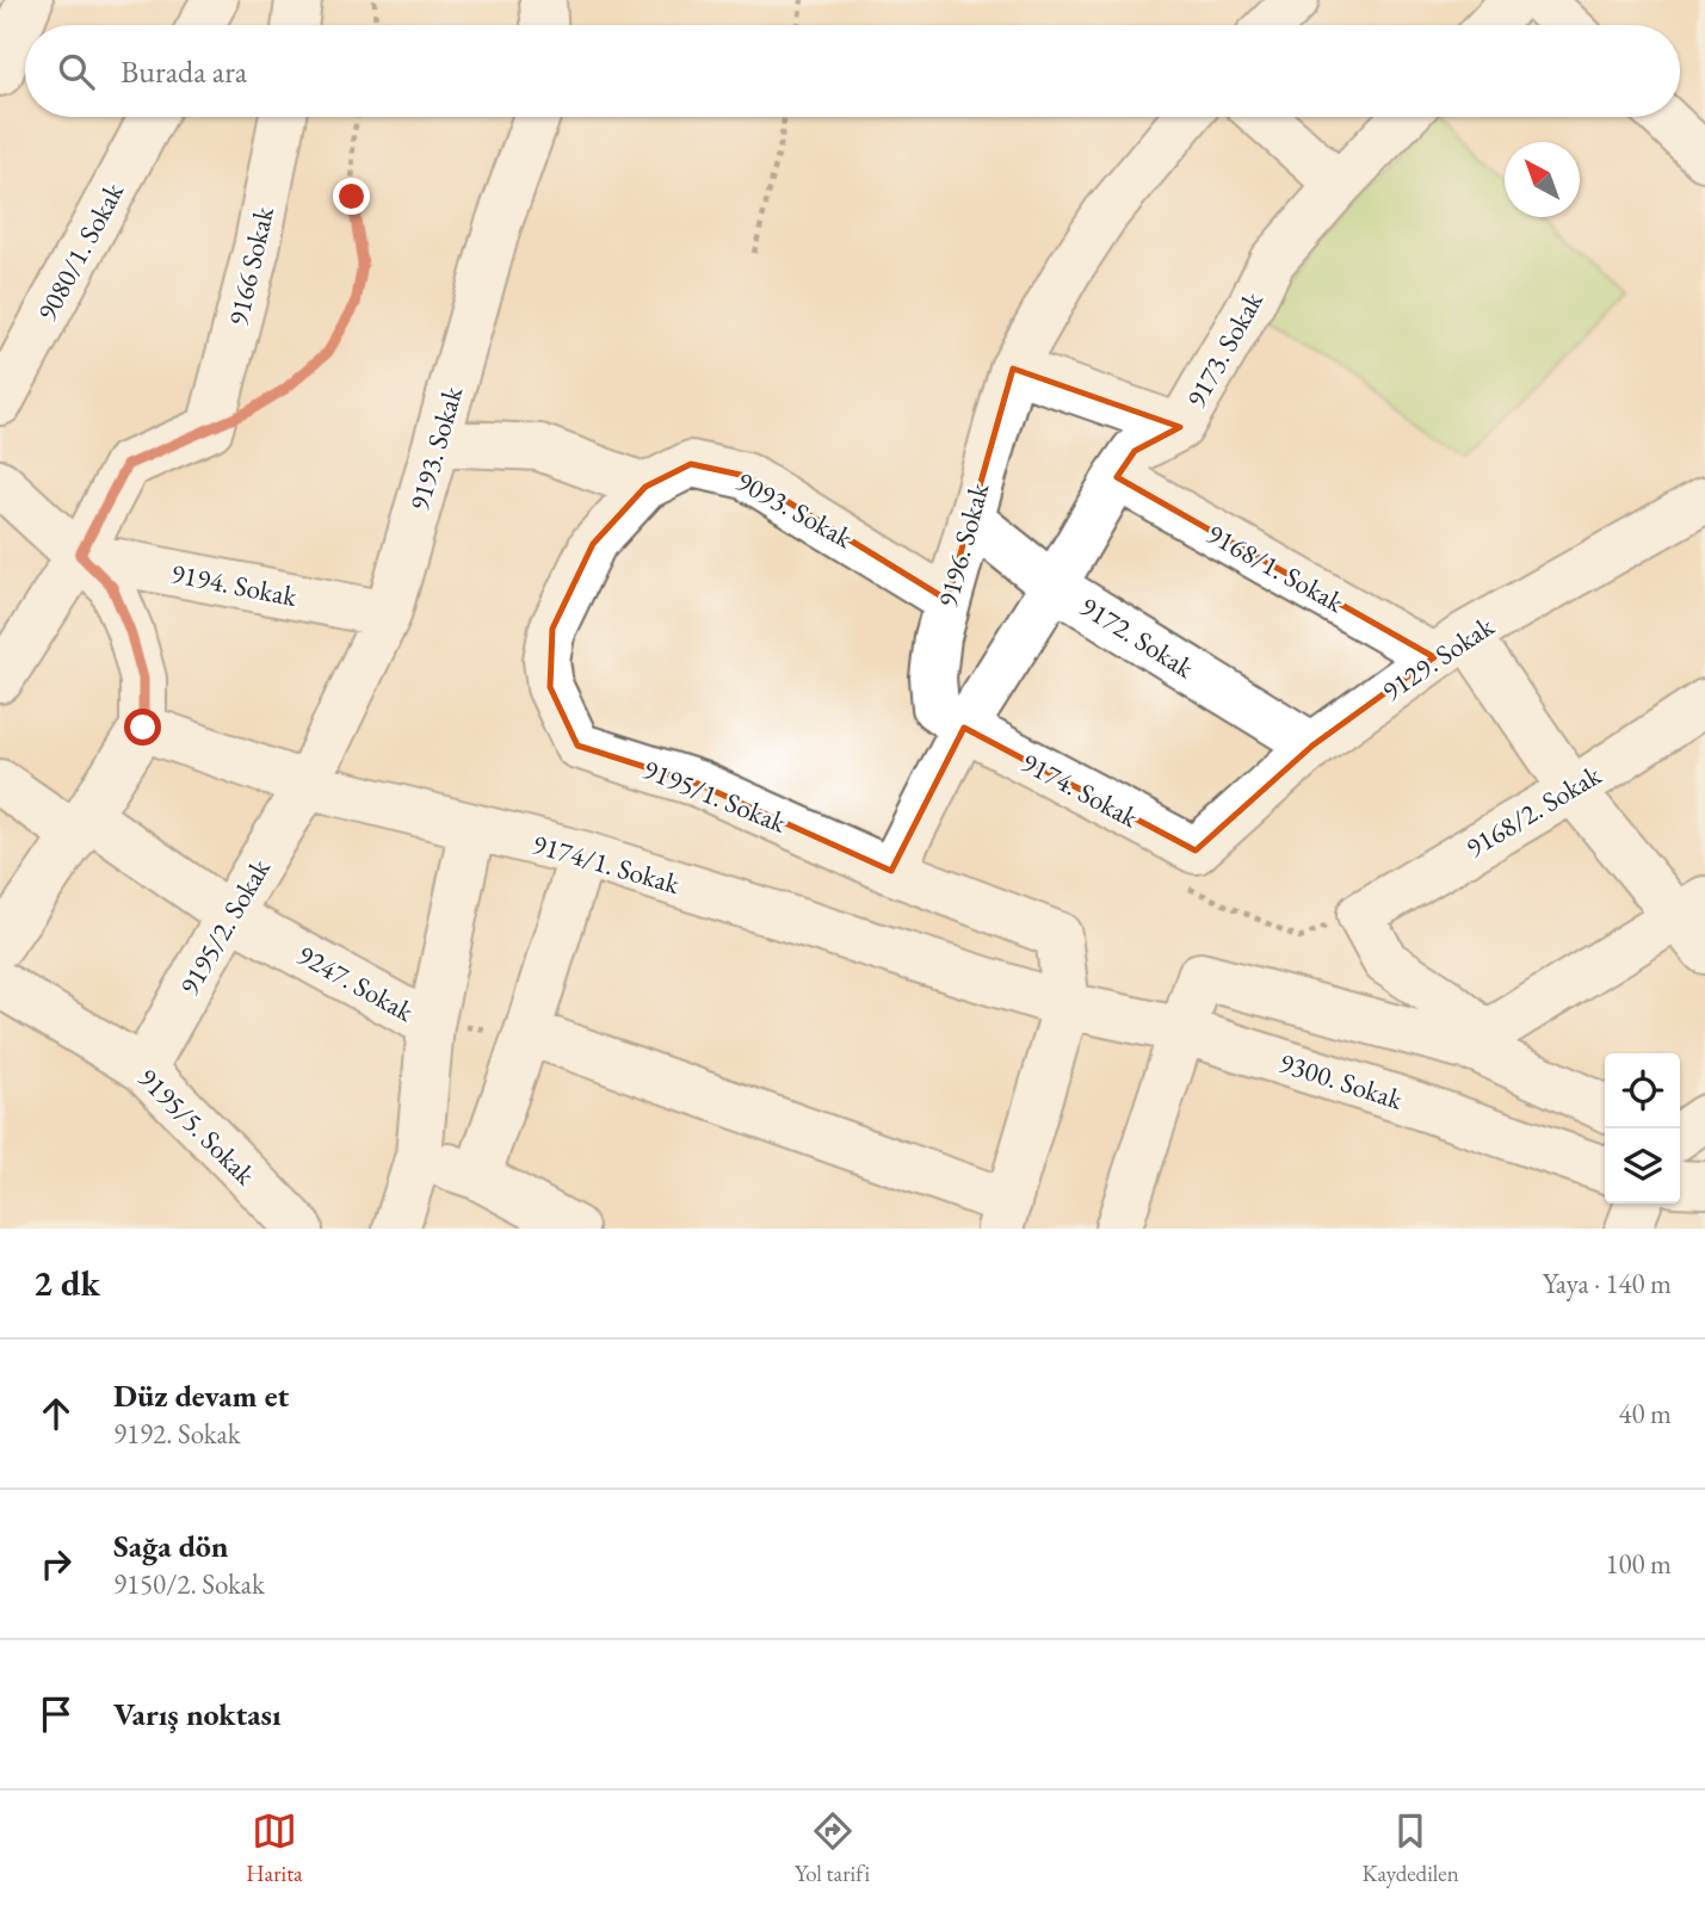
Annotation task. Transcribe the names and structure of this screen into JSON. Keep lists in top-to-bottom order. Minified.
{"streets":{"street":["9080/1. Sokak","9166 Sokak","9173. Sokak","9193. Sokak","9093. Sokak","9196. Sokak","9168/1. Sokak","9194. Sokak","9172. Sokak","9129. Sokak","9174. Sokak","9195/1. Sokak","9168/2. Sokak","9174/1. Sokak","9195/2. Sokak","9247. Sokak","9300. Sokak","9195/5. Sokak"]},"crossings":[["9173. Sokak","9196. Sokak"],["9173. Sokak","9168/1. Sokak"],["9173. Sokak","9172. Sokak"],["9173. Sokak","9174. Sokak"],["9193. Sokak","9194. Sokak"],["9193. Sokak","9174/1. Sokak"],["9193. Sokak","9195/2. Sokak"],["9093. Sokak","9196. Sokak"],["9093. Sokak","9195/1. Sokak"],["9196. Sokak","9172. Sokak"],["9196. Sokak","9174. Sokak"],["9168/1. Sokak","9129. Sokak"],["9172. Sokak","9129. Sokak"],["9129. Sokak","9174. Sokak"],["9195/1. Sokak","9174/1. Sokak"],["9195/1. Sokak","9300. Sokak"],["9174/1. Sokak","9195/2. Sokak"],["9174/1. Sokak","9300. Sokak"],["9195/2. Sokak","9247. Sokak"],["9195/2. Sokak","9195/5. Sokak"]],"north":"top left","page":{"search":"Burada ara","heading":["2 dk","Yaya · 140 m"],"list":[["Düz devam et","9192. Sokak","40 m"],["Sağa dön","9150/2. Sokak","100 m"],"Varış noktası"],"nav":["Harita","Yol tarifi","Kaydedilen"]}}
